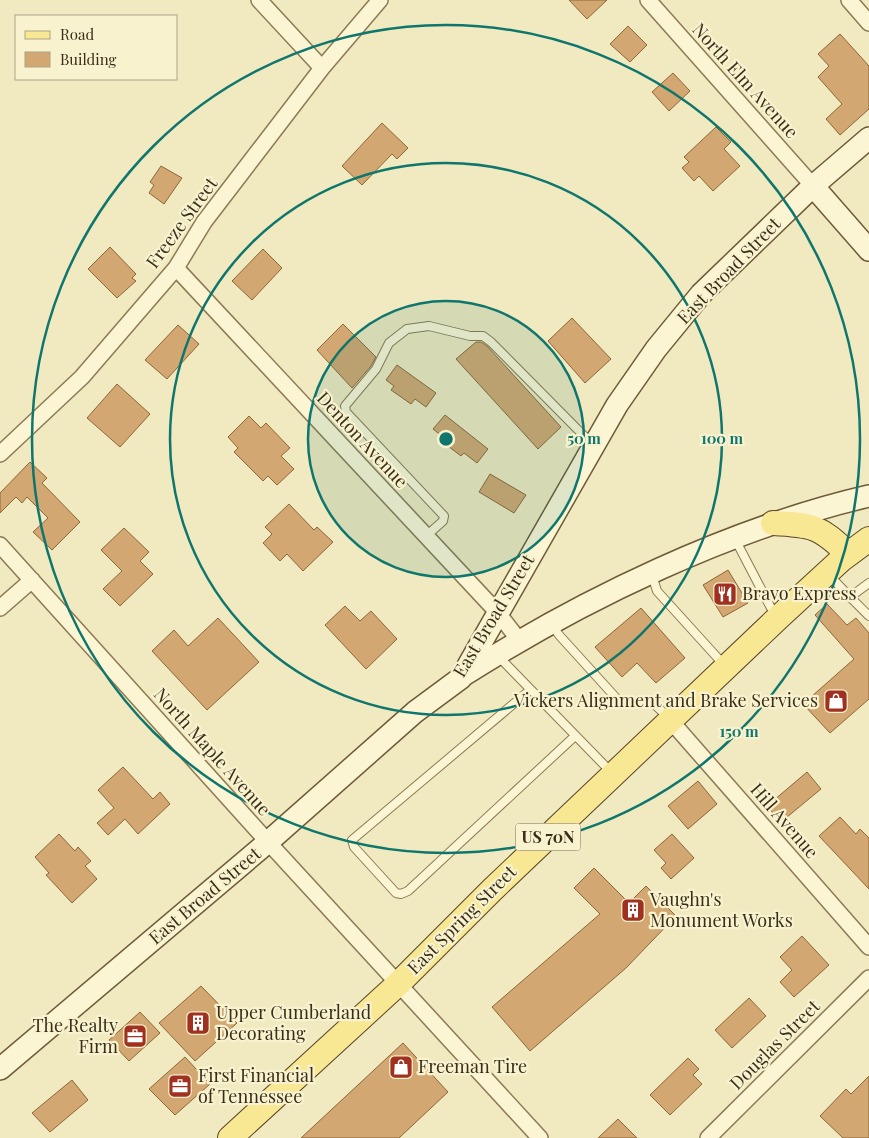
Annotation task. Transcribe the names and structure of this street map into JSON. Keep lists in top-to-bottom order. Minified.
{"streets":{"main road":["US 70N","East Spring Street"],"street":["North Elm Avenue","Freeze Street","East Broad Street","Denton Avenue","North Maple Avenue","Hill Avenue","Douglas Street"]},"crossings":[["North Elm Avenue","East Broad Street"],["Freeze Street","Denton Avenue"],["East Broad Street","Denton Avenue"],["East Broad Street","North Maple Avenue"],["North Maple Avenue","East Spring Street"],["Hill Avenue","East Spring Street"]],"places":{"restaurant":["Bravo Express"],"shop":["Vickers Alignment and Brake Services","Freeman Tire"],"building":["Vaughn's Monument Works","Upper Cumberland Decorating"],"office":["The Realty Firm","First Financial of Tennessee"]},"legend":["Road","Building"],"rings":["50 m","100 m","150 m"]}
